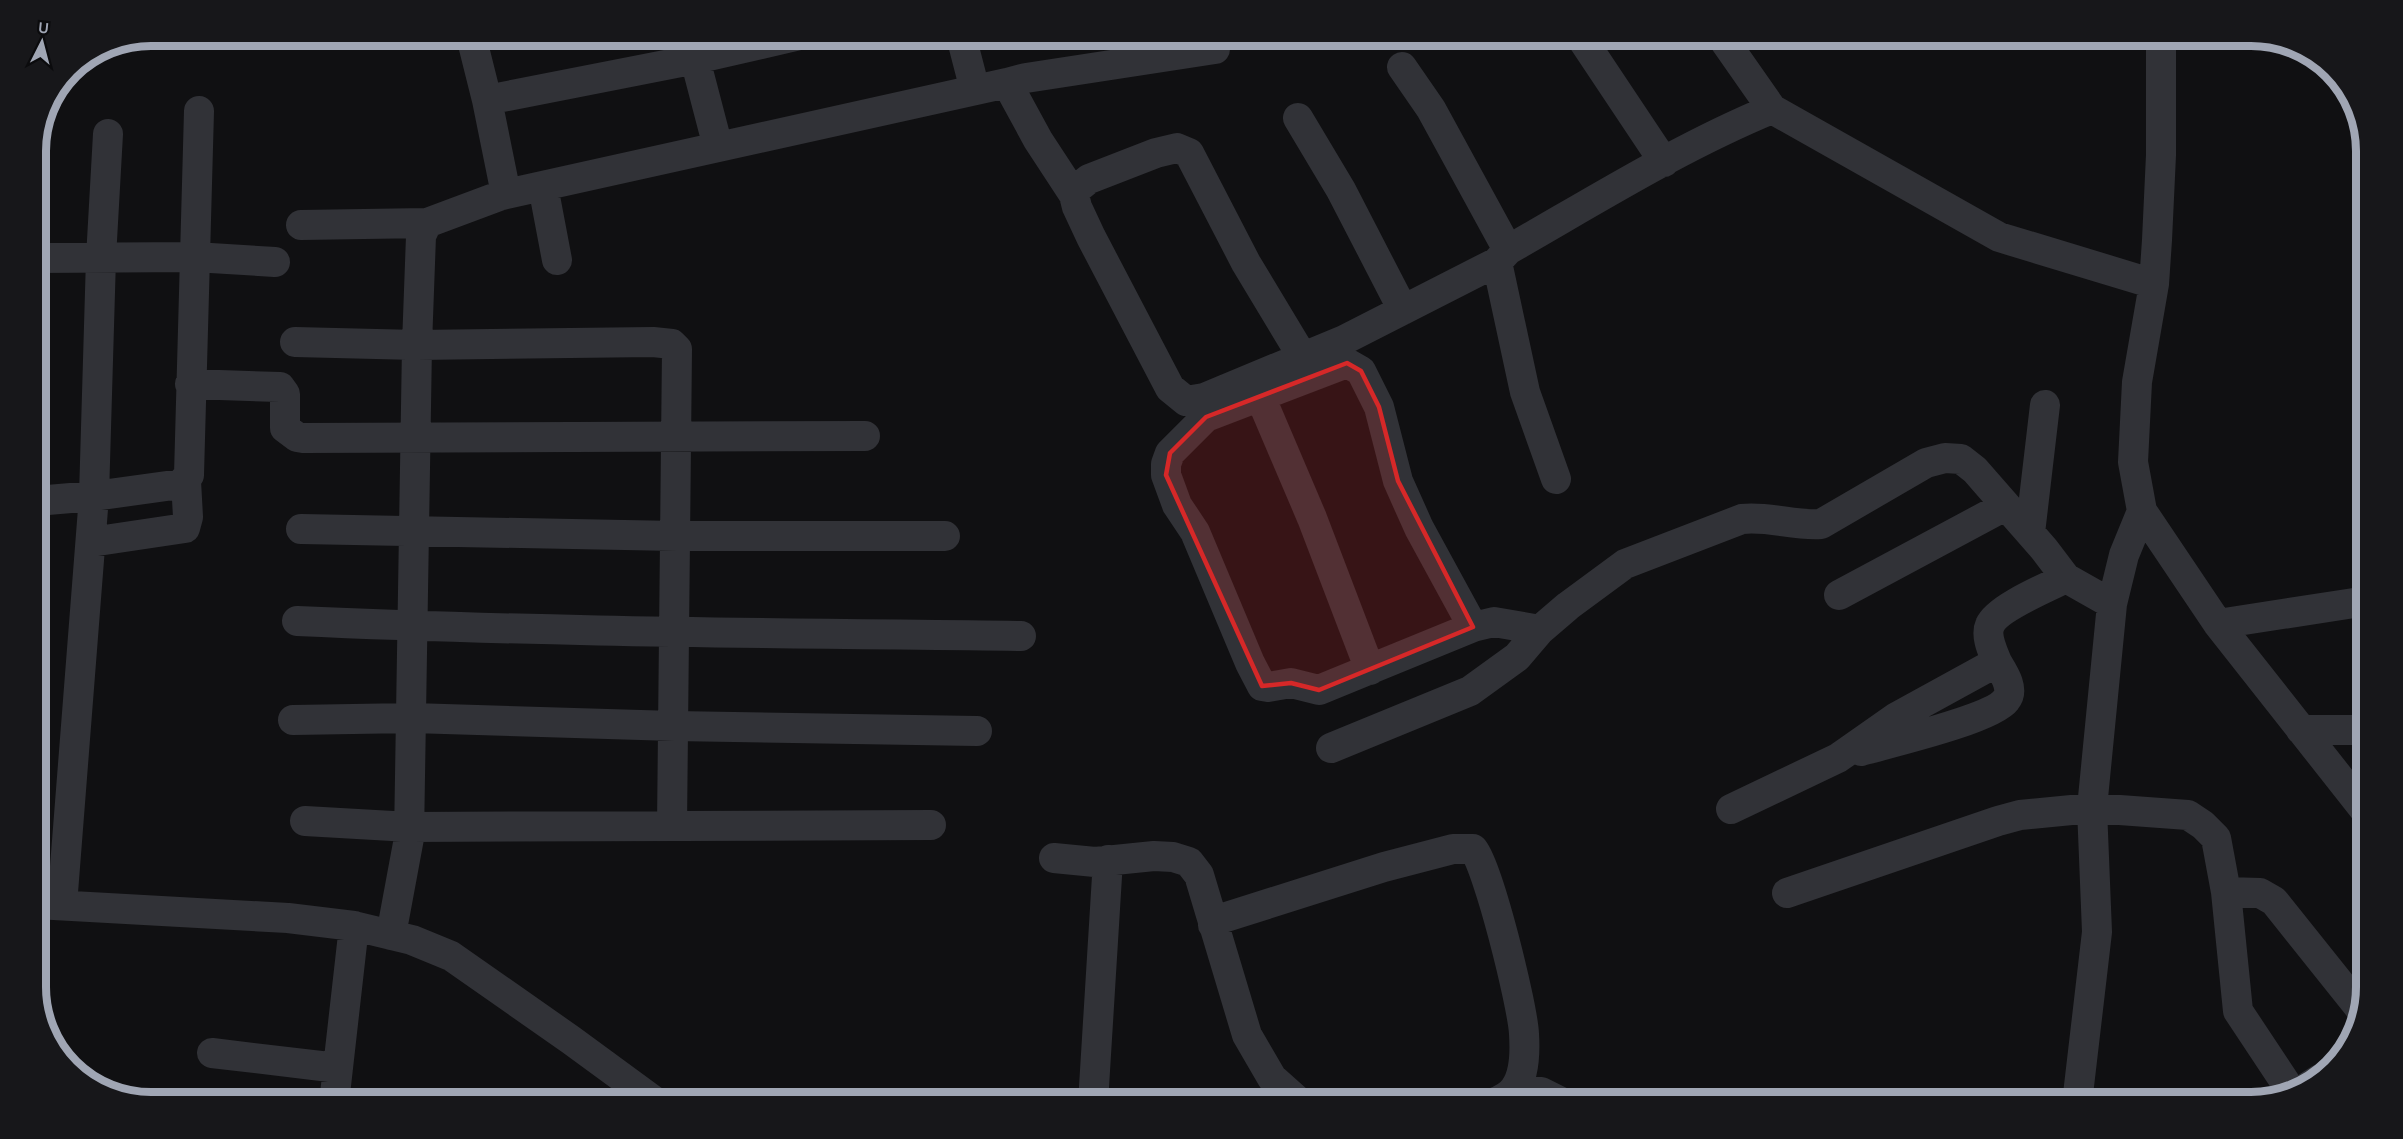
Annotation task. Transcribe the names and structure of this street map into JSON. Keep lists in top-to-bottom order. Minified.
{"north":"top"}
